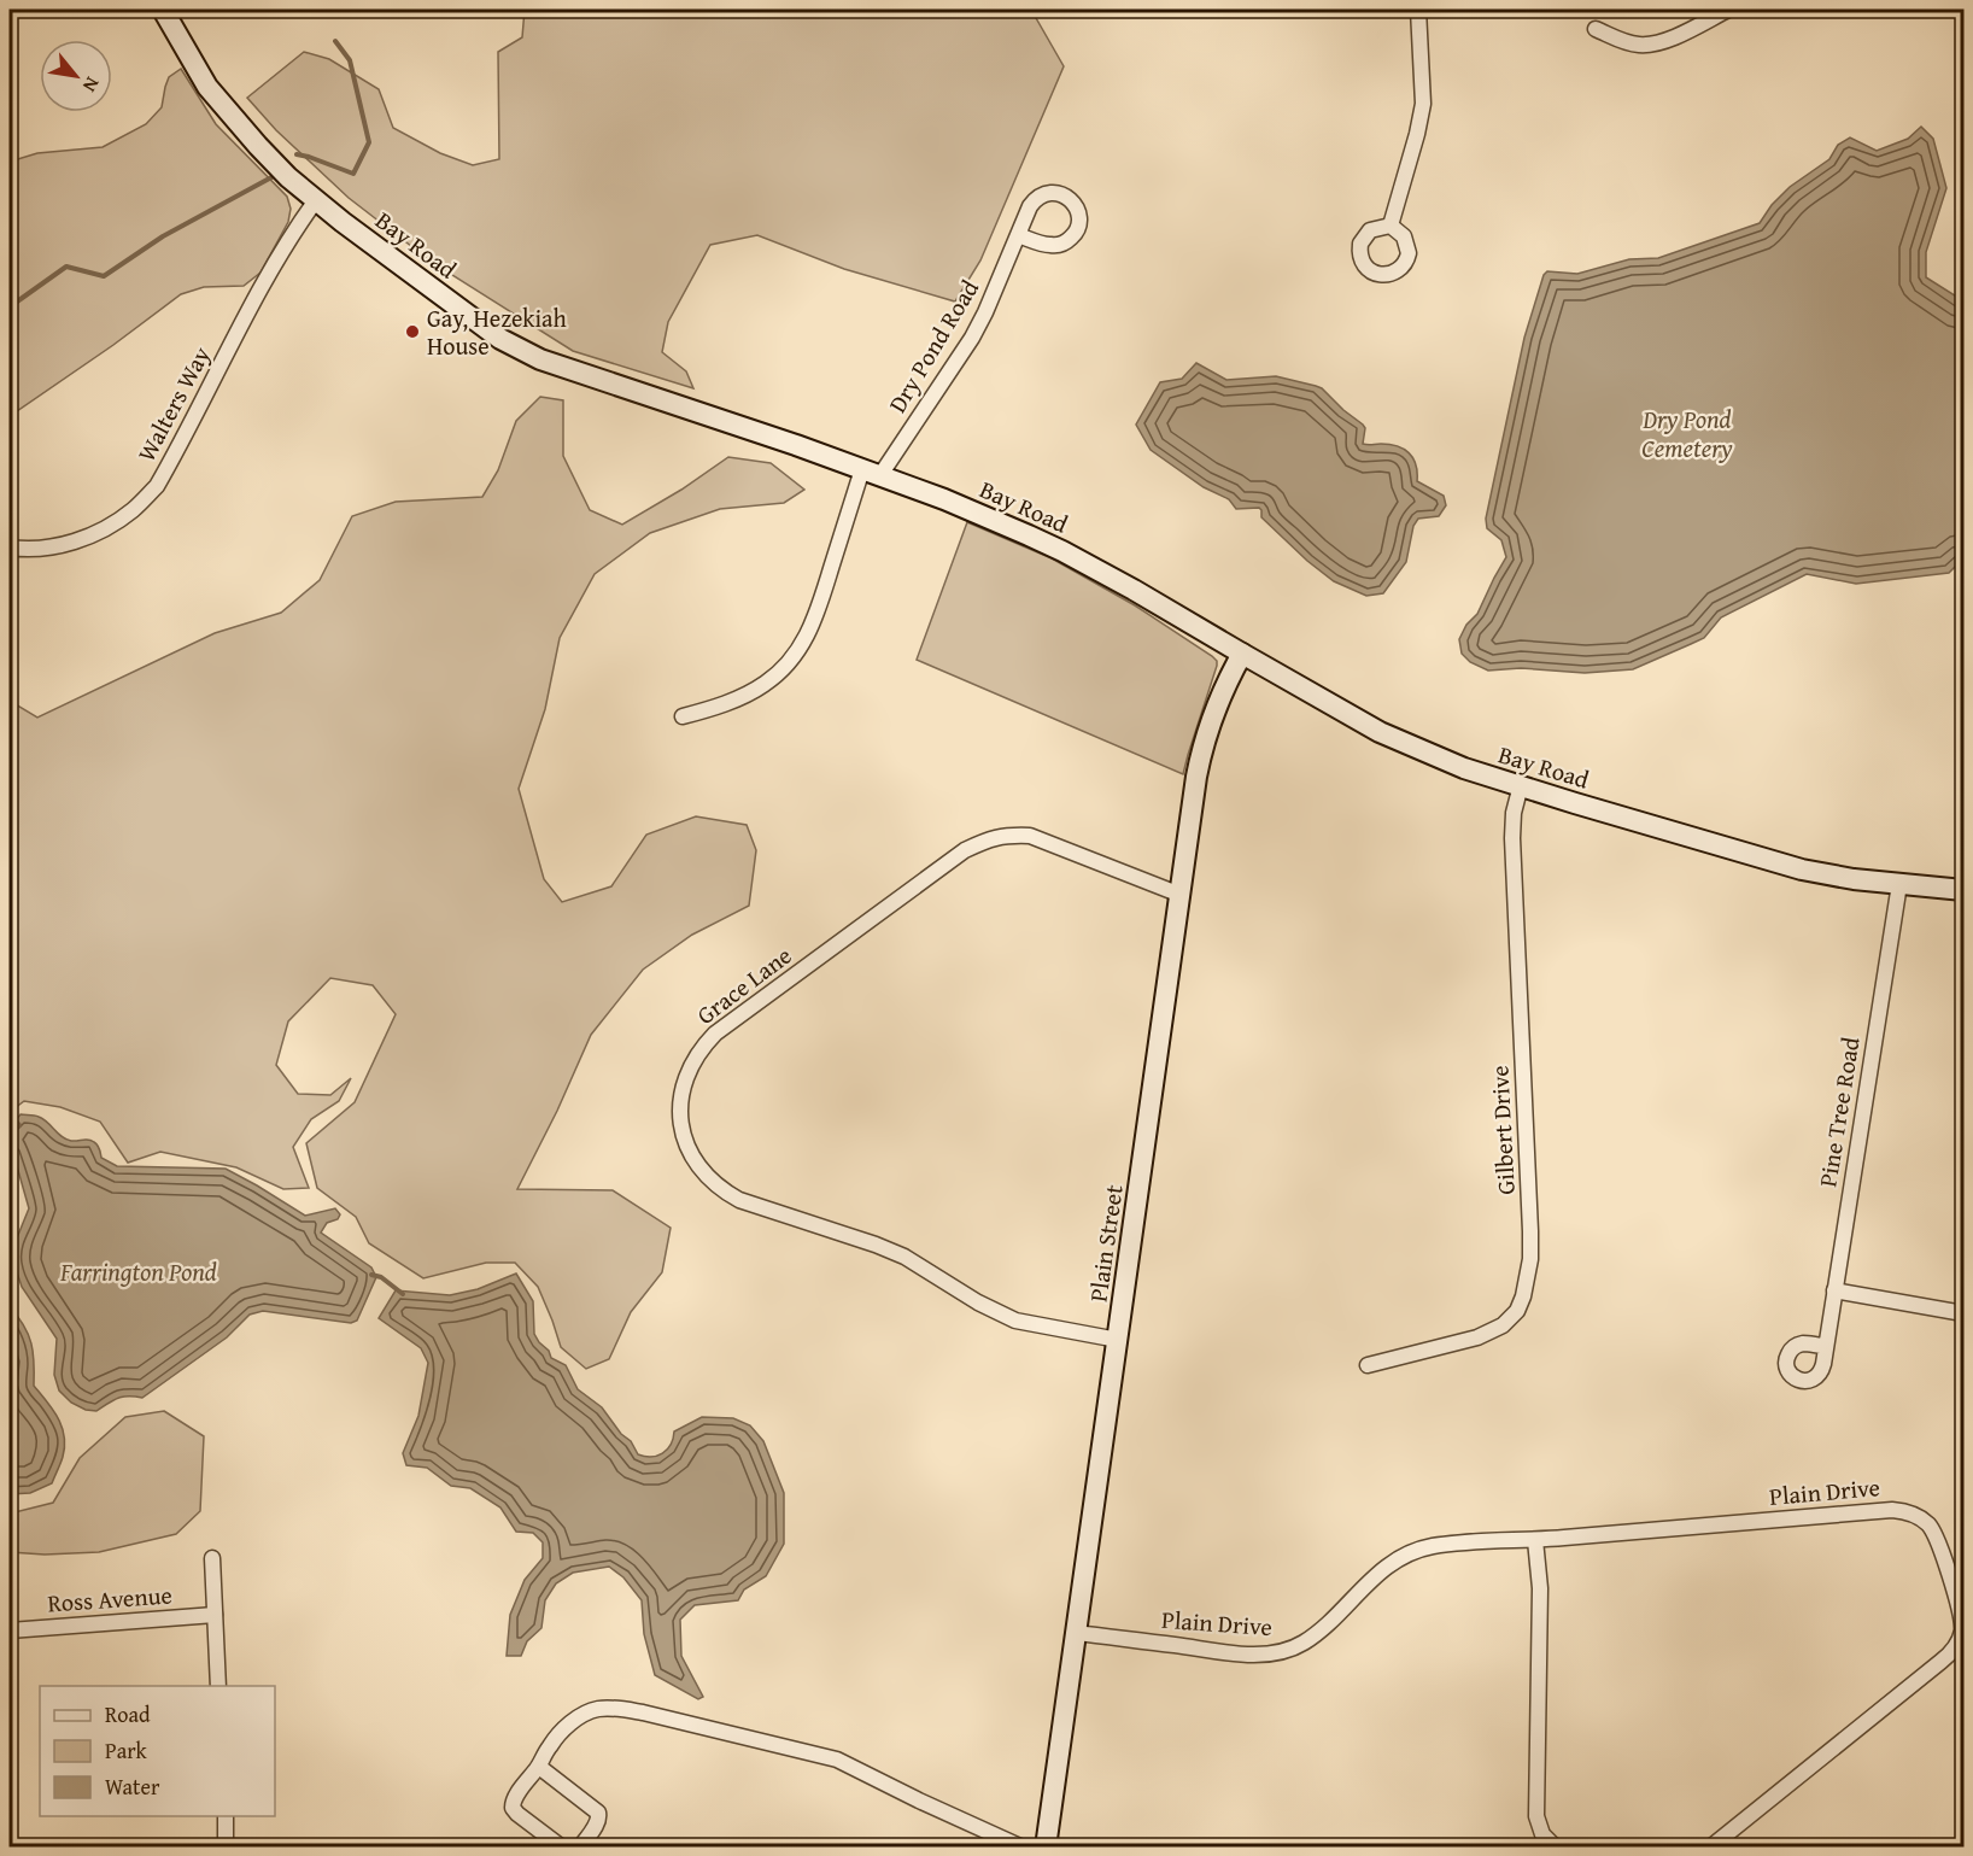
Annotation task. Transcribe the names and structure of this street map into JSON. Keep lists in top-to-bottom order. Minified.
{"streets":{"main road":["Bay Road","Plain Street"],"street":["Dry Pond Road","Walters Way","Grace Lane","Pine Tree Road","Gilbert Drive","Plain Drive","Ross Avenue"]},"crossings":[["Bay Road","Dry Pond Road"],["Bay Road","Walters Way"],["Bay Road","Pine Tree Road"],["Bay Road","Gilbert Drive"],["Bay Road","Plain Street"],["Grace Lane","Plain Street"],["Plain Street","Plain Drive"]],"water":["Dry Pond Cemetery","Farrington Pond"],"places":["Gay, Hezekiah House"],"legend":["Road","Park","Water"],"north":"bottom right"}
